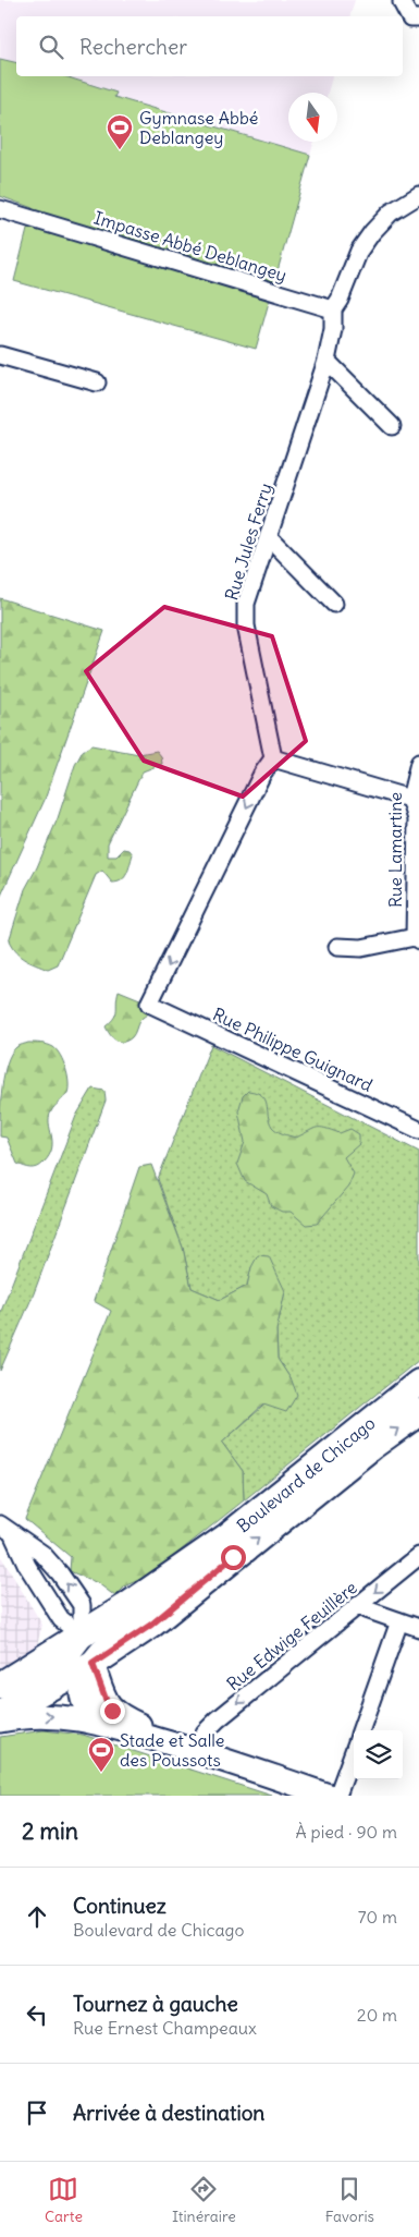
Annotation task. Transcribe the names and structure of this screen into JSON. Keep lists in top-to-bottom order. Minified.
{"streets":{"main road":["Boulevard de Chicago"],"street":["Impasse Abbé Deblangey","Rue Jules Ferry","Rue Lamartine","Rue Philippe Guignard","Rue Edwige Feuillère"]},"crossings":[["Impasse Abbé Deblangey","Rue Jules Ferry"],["Rue Jules Ferry","Rue Philippe Guignard"]],"places":{"sports":["Gymnase Abbé Deblangey","Stade et Salle des Poussots"]},"north":"bottom","page":{"search":"Rechercher","heading":["2 min","À pied · 90 m"],"list":[["Continuez","Boulevard de Chicago","70 m"],["Tournez à gauche","Rue Ernest Champeaux","20 m"],"Arrivée à destination"],"nav":["Carte","Itinéraire","Favoris"]}}
